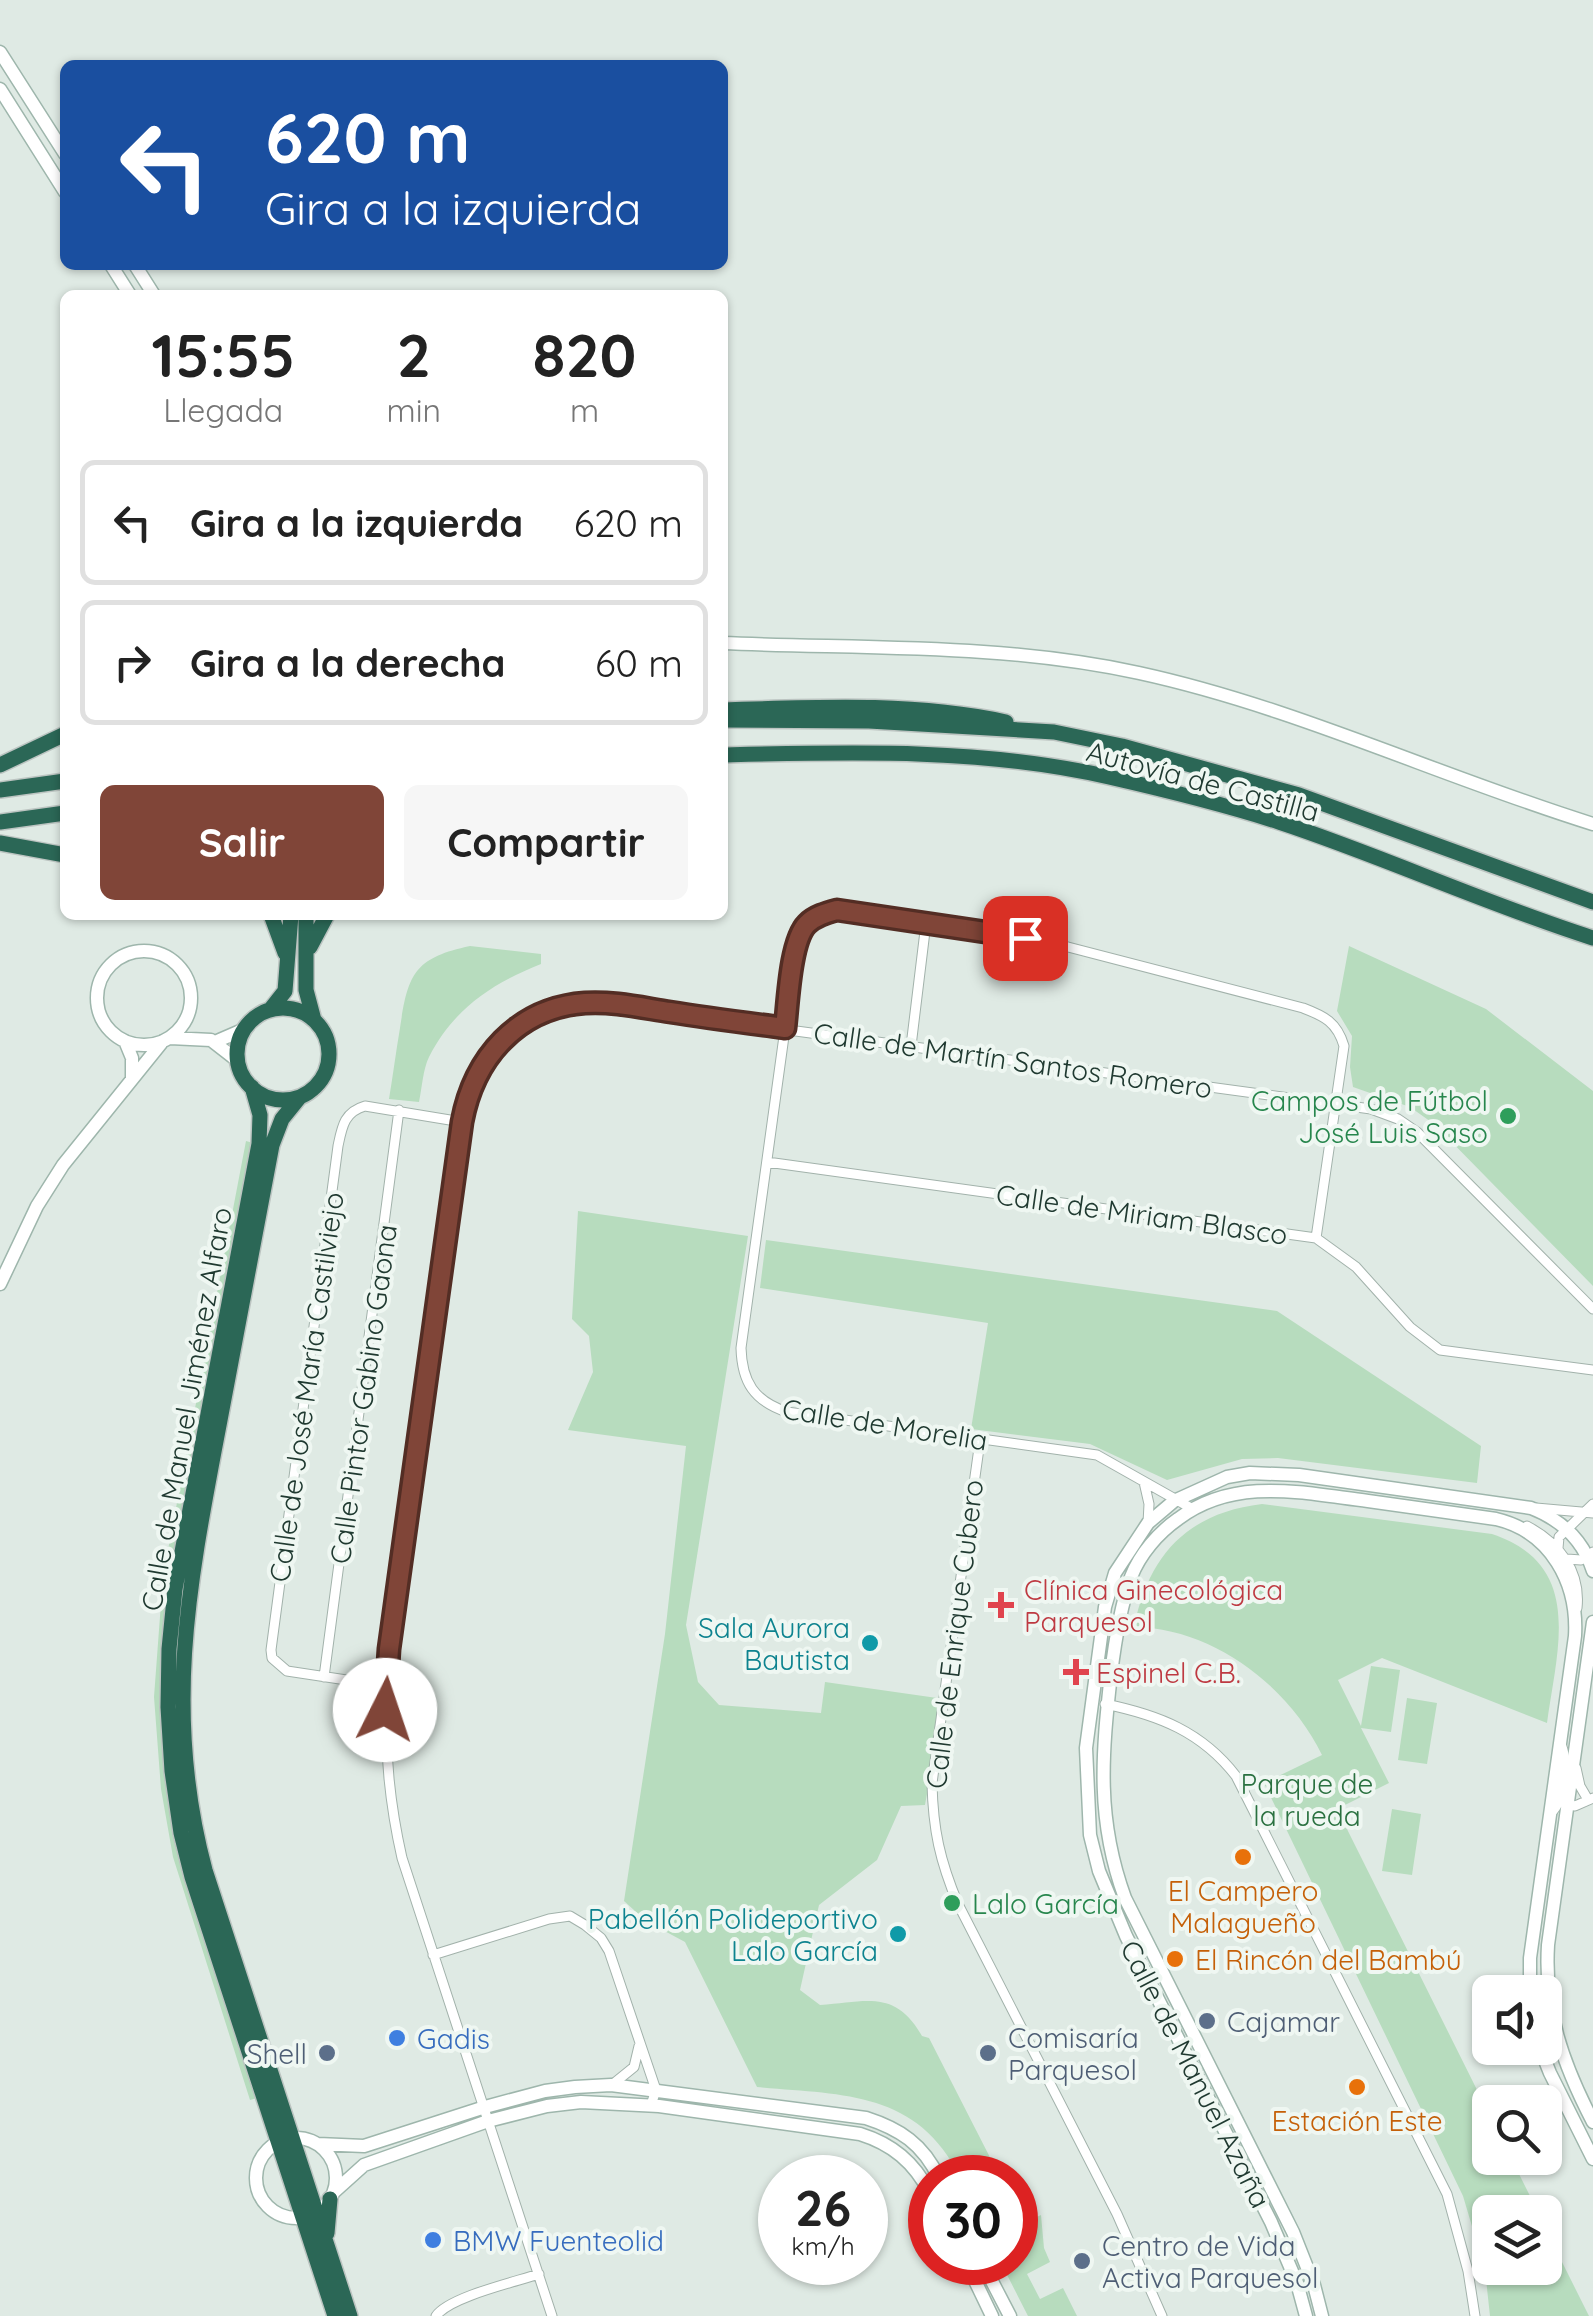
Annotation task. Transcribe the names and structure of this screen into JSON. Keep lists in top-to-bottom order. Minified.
{"streets":{"highway":["Autovía de Castilla","Calle de Manuel Jiménez Alfaro"],"street":["Calle de Martín Santos Romero","Calle de Miriam Blasco","Calle de José María Castilviejo","Calle Pintor Gabino Gaona","Calle de Morelia","Calle de Enrique Cubero","Calle de Manuel Azaña"]},"crossings":[["Calle de Martín Santos Romero","Calle de José María Castilviejo"],["Calle de Martín Santos Romero","Calle de Morelia"],["Calle de Miriam Blasco","Calle de Morelia"],["Calle de José María Castilviejo","Calle Pintor Gabino Gaona"],["Calle de Morelia","Calle de Enrique Cubero"],["Calle de Morelia","Calle de Manuel Azaña"]],"parks":["Parque de la rueda"],"places":{"other":["Campos de Fútbol José Luis Saso","Sala Aurora Bautista","El Campero Malagueño","Lalo García","Pabellón Polideportivo Lalo García","El Rincón del Bambú","Cajamar","Gadis","Shell","Comisaría Parquesol","Estación Este","BMW Fuenteolid","Centro de Vida Activa Parquesol"],"health":["Clínica Ginecológica Parquesol","Espinel C.B."]},"page":{"turn":["620 m","Gira a la izquierda"],"eta":["15:55","Llegada","2","min","820","m"],"list":[{"name":"Gira a la izquierda","value":"620 m"},{"name":"Gira a la derecha","value":"60 m"}],"buttons":["Salir","Compartir"],"speed":"26 km/h","limit":"30"}}
